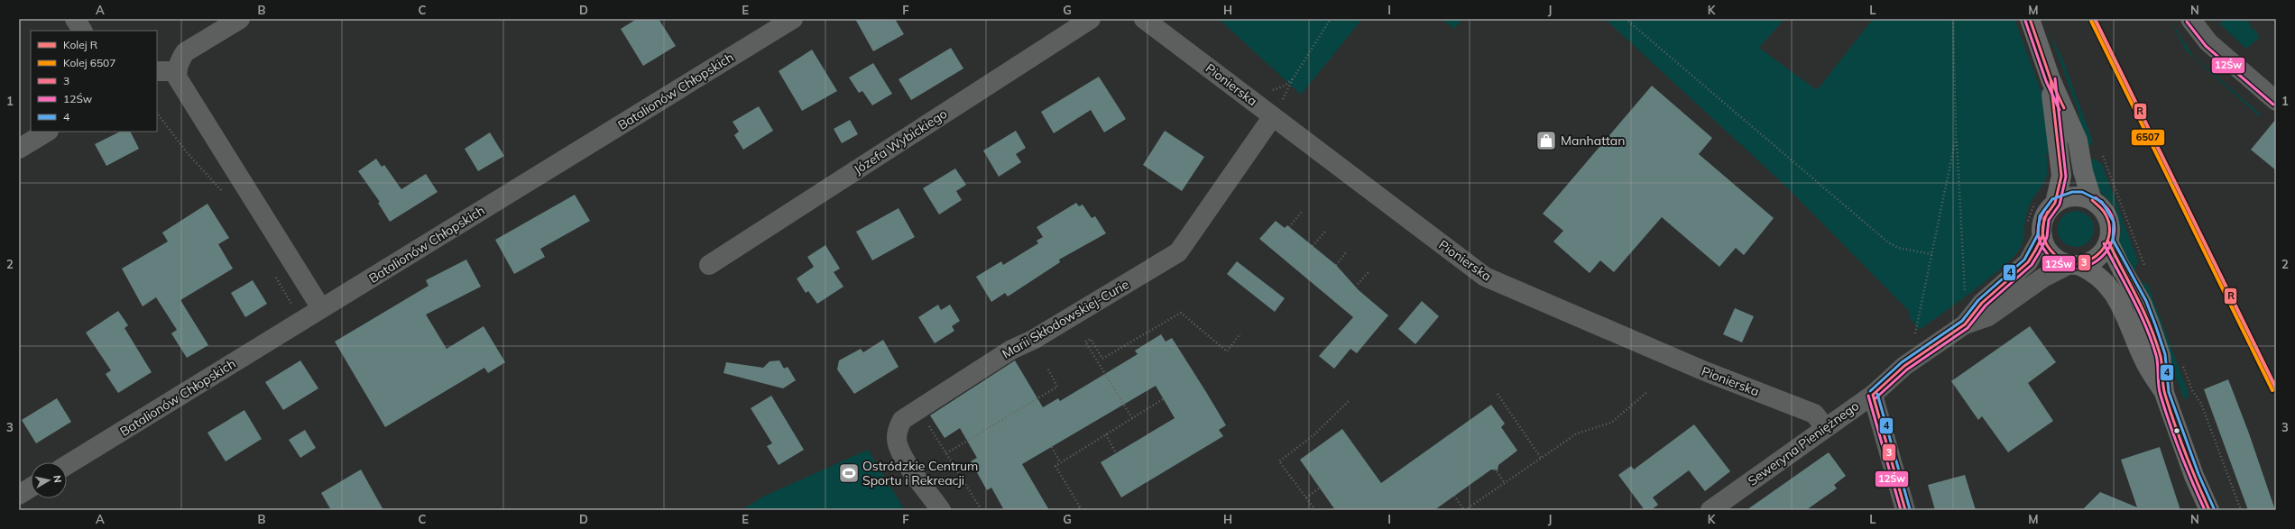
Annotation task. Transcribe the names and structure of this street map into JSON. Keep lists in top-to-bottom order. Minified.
{"streets":{"street":["Pionierska","Batalionów Chłopskich","Józefa Wybickiego","Marii Skłodowskiej-Curie","Seweryna Pieniężnego"]},"crossings":[["Pionierska","Marii Skłodowskiej-Curie"],["Pionierska","Seweryna Pieniężnego"]],"places":{"shop":["Manhattan"],"sports":["Ostródzkie Centrum Sportu i Rekreacji"]},"lines":["rail line R","transit line 3","rail line 6507","transit line 12Św","transit line 4"],"legend":["Kolej R","Kolej 6507","3","12Św","4"],"north":"right","grid":{"columns":["A","B","C","D","E","F","G","H","I","J","K","L","M","N"],"rows":["1","2","3"]}}
